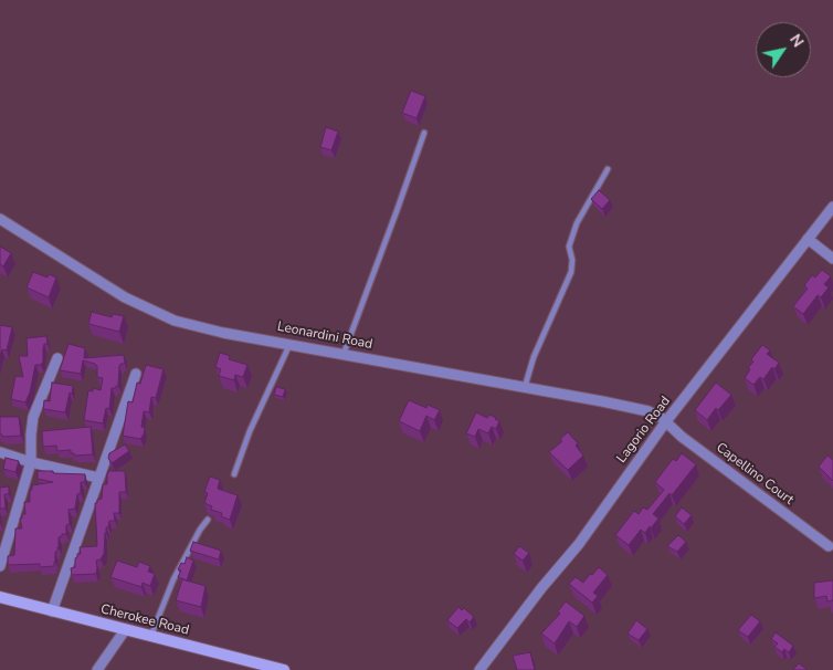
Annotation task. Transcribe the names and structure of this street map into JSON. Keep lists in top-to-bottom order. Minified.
{"streets":{"street":["Leonardini Road","Lagorio Road","Capellino Court","Cherokee Road"]},"crossings":[["Leonardini Road","Lagorio Road"],["Leonardini Road","Capellino Court"],["Lagorio Road","Capellino Court"]],"north":"top right"}
